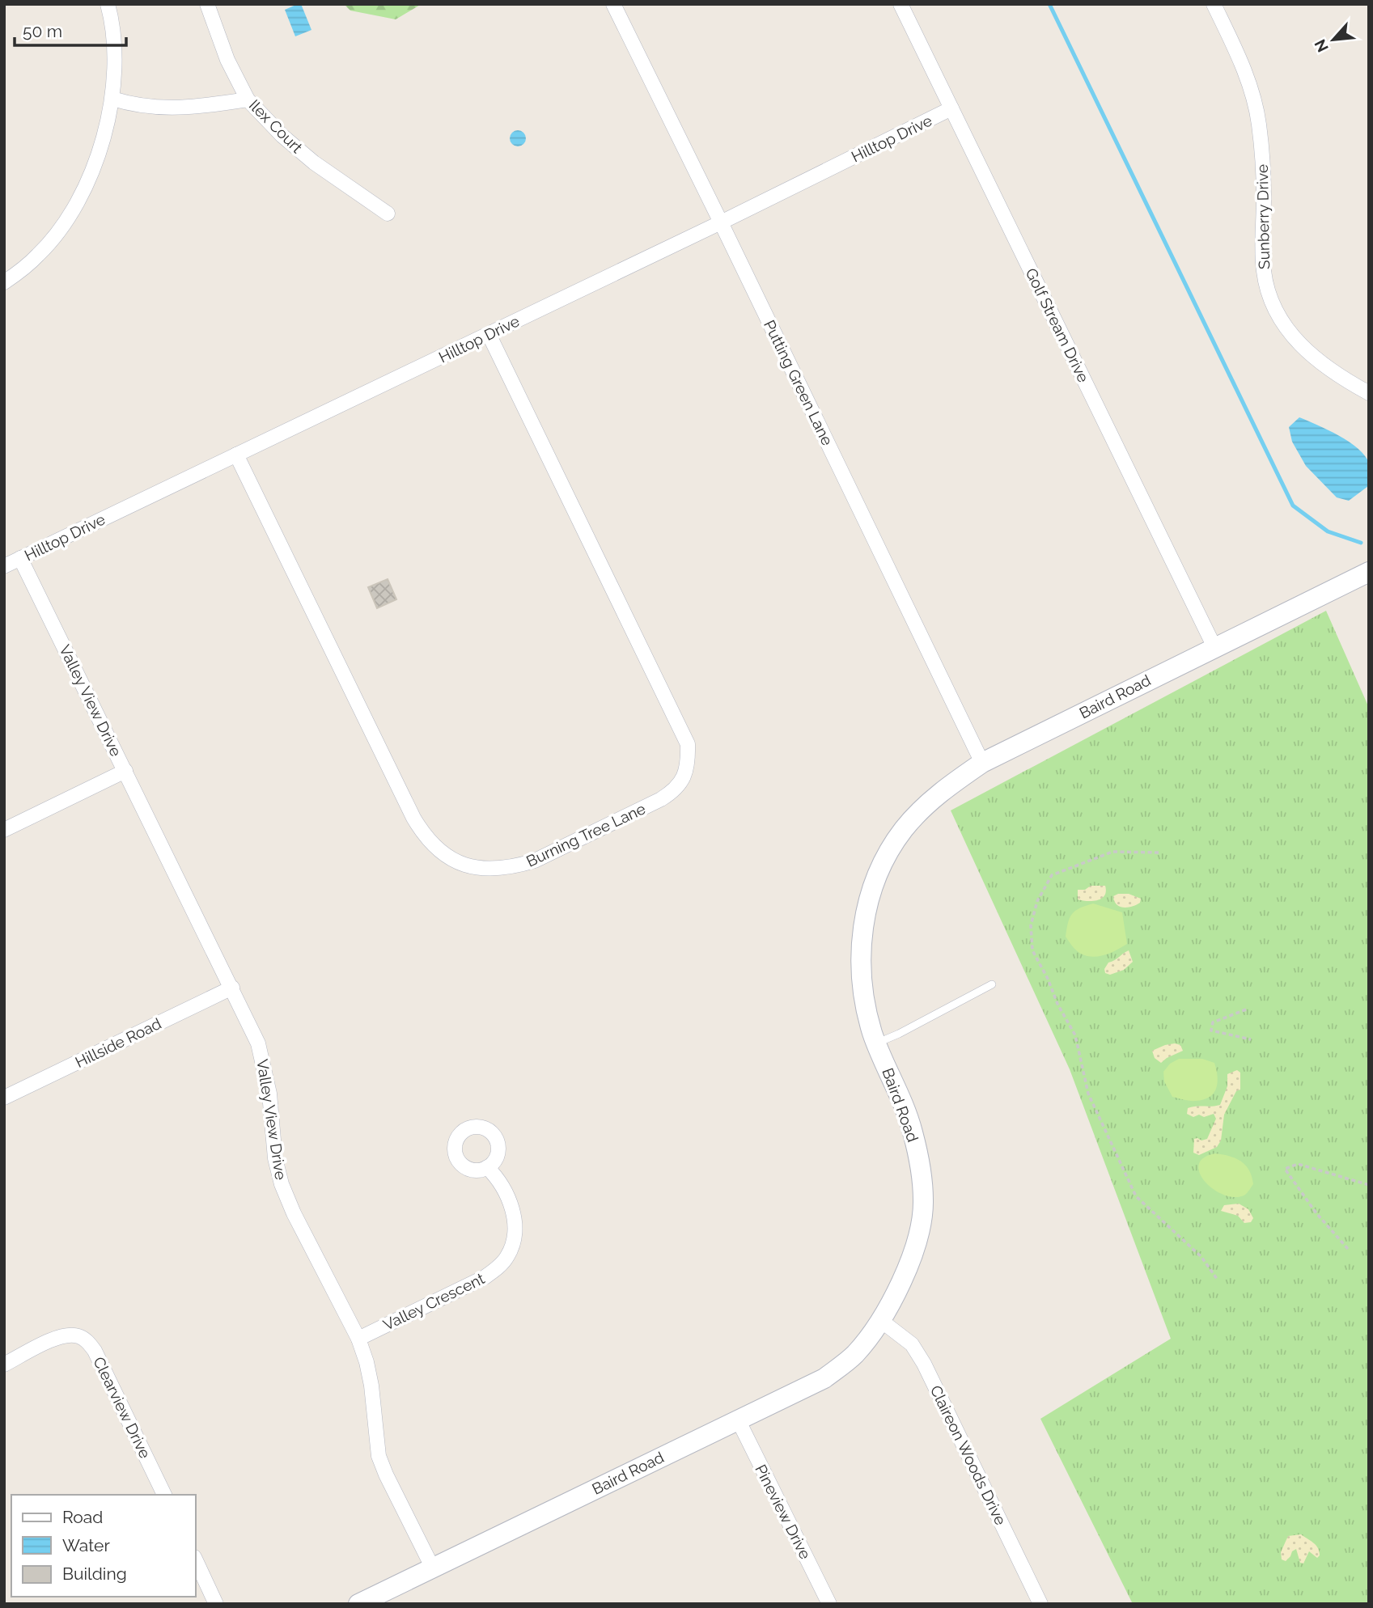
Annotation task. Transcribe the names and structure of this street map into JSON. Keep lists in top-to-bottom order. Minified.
{"streets":{"street":["Ilex Court","Hilltop Drive","Sunberry Drive","Golf Stream Drive","Putting Green Lane","Baird Road","Valley View Drive","Burning Tree Lane","Hillside Road","Valley Crescent","Clearview Drive","Claireon Woods Drive","Pineview Drive"]},"crossings":[["Hilltop Drive","Golf Stream Drive"],["Hilltop Drive","Putting Green Lane"],["Hilltop Drive","Valley View Drive"],["Hilltop Drive","Burning Tree Lane"],["Golf Stream Drive","Baird Road"],["Putting Green Lane","Baird Road"],["Baird Road","Valley View Drive"],["Baird Road","Claireon Woods Drive"],["Baird Road","Pineview Drive"],["Valley View Drive","Hillside Road"],["Valley View Drive","Valley Crescent"]],"legend":["Road","Water","Building"],"scale_bar":"50 m","north":"bottom left"}
